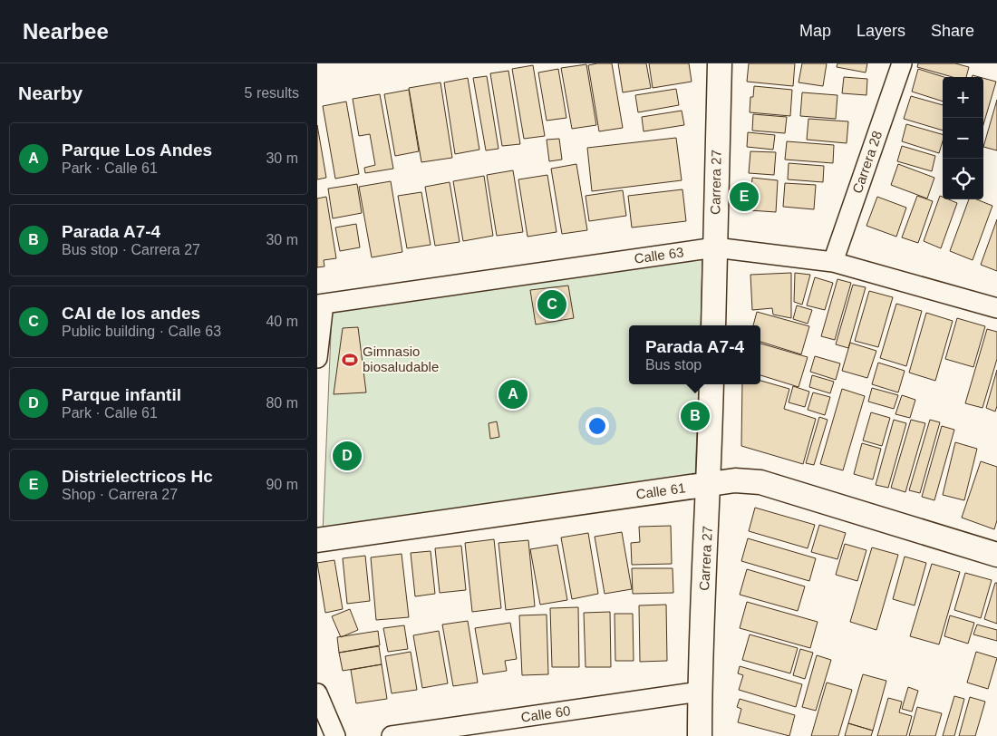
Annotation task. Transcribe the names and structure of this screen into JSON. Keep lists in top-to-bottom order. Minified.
{"streets":{"street":["Carrera 28","Carrera 27","Calle 63","Calle 61","Calle 60"]},"crossings":[["Carrera 28","Calle 63"],["Carrera 27","Calle 63"],["Carrera 27","Calle 61"],["Carrera 27","Calle 60"]],"places":{"sports":["Gimnasio biosaludable"]},"page":{"header":"Nearbee","nav":["Map","Layers","Share"],"heading":["Nearby","5 results"],"map_buttons":["+","−"],"list":[{"mark":"A","name":"Parque Los Andes","note":"Park · Calle 61","value":"30 m"},{"mark":"B","name":"Parada A7-4","note":"Bus stop · Carrera 27","value":"30 m"},{"mark":"C","name":"CAI de los andes","note":"Public building · Calle 63","value":"40 m"},{"mark":"D","name":"Parque infantil","note":"Park · Calle 61","value":"80 m"},{"mark":"E","name":"Distrielectricos Hc","note":"Shop · Carrera 27","value":"90 m"}],"pins":["E","C","A","B","D"],"popup":["Parada A7-4","Bus stop"]}}
